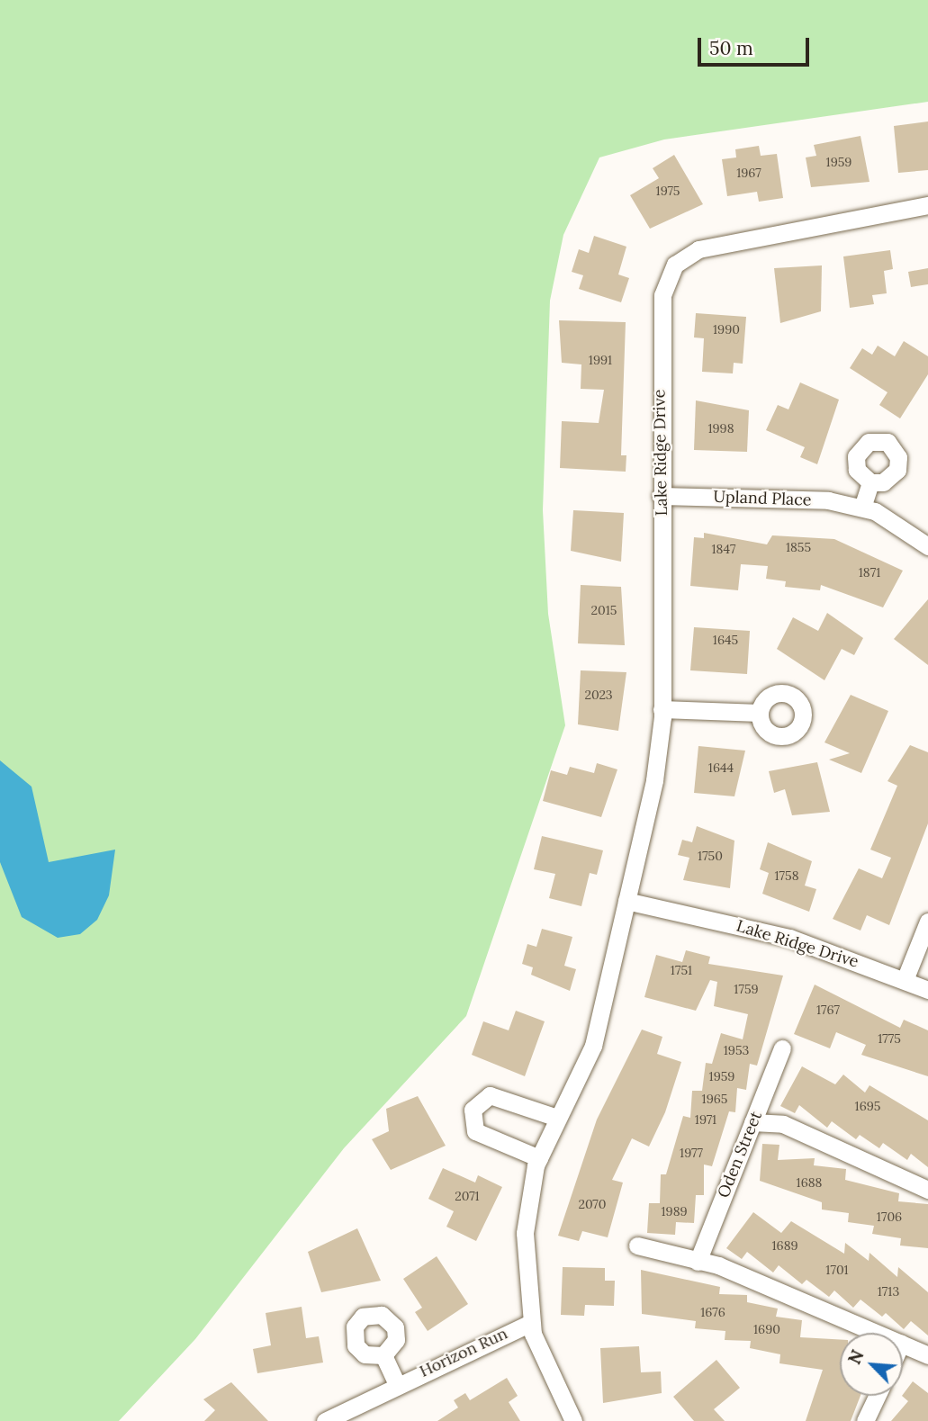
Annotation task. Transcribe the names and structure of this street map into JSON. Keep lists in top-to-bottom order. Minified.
{"streets":{"street":["Lake Ridge Drive","Upland Place","Oden Street","Horizon Run"]},"crossings":[["Lake Ridge Drive","Upland Place"],["Lake Ridge Drive","Horizon Run"]],"house_numbers":["1959","1967","1975","1990","1991","1998","1855","1847","1871","2015","1645","2023","1644","1750","1758","1751","1759","1767","1775","1953","1959","1965","1695","1971","1977","1688","2071","2070","1989","1706","1689","1701","1713","1676","1690"],"scale_bar":"50 m","north":"top left"}
